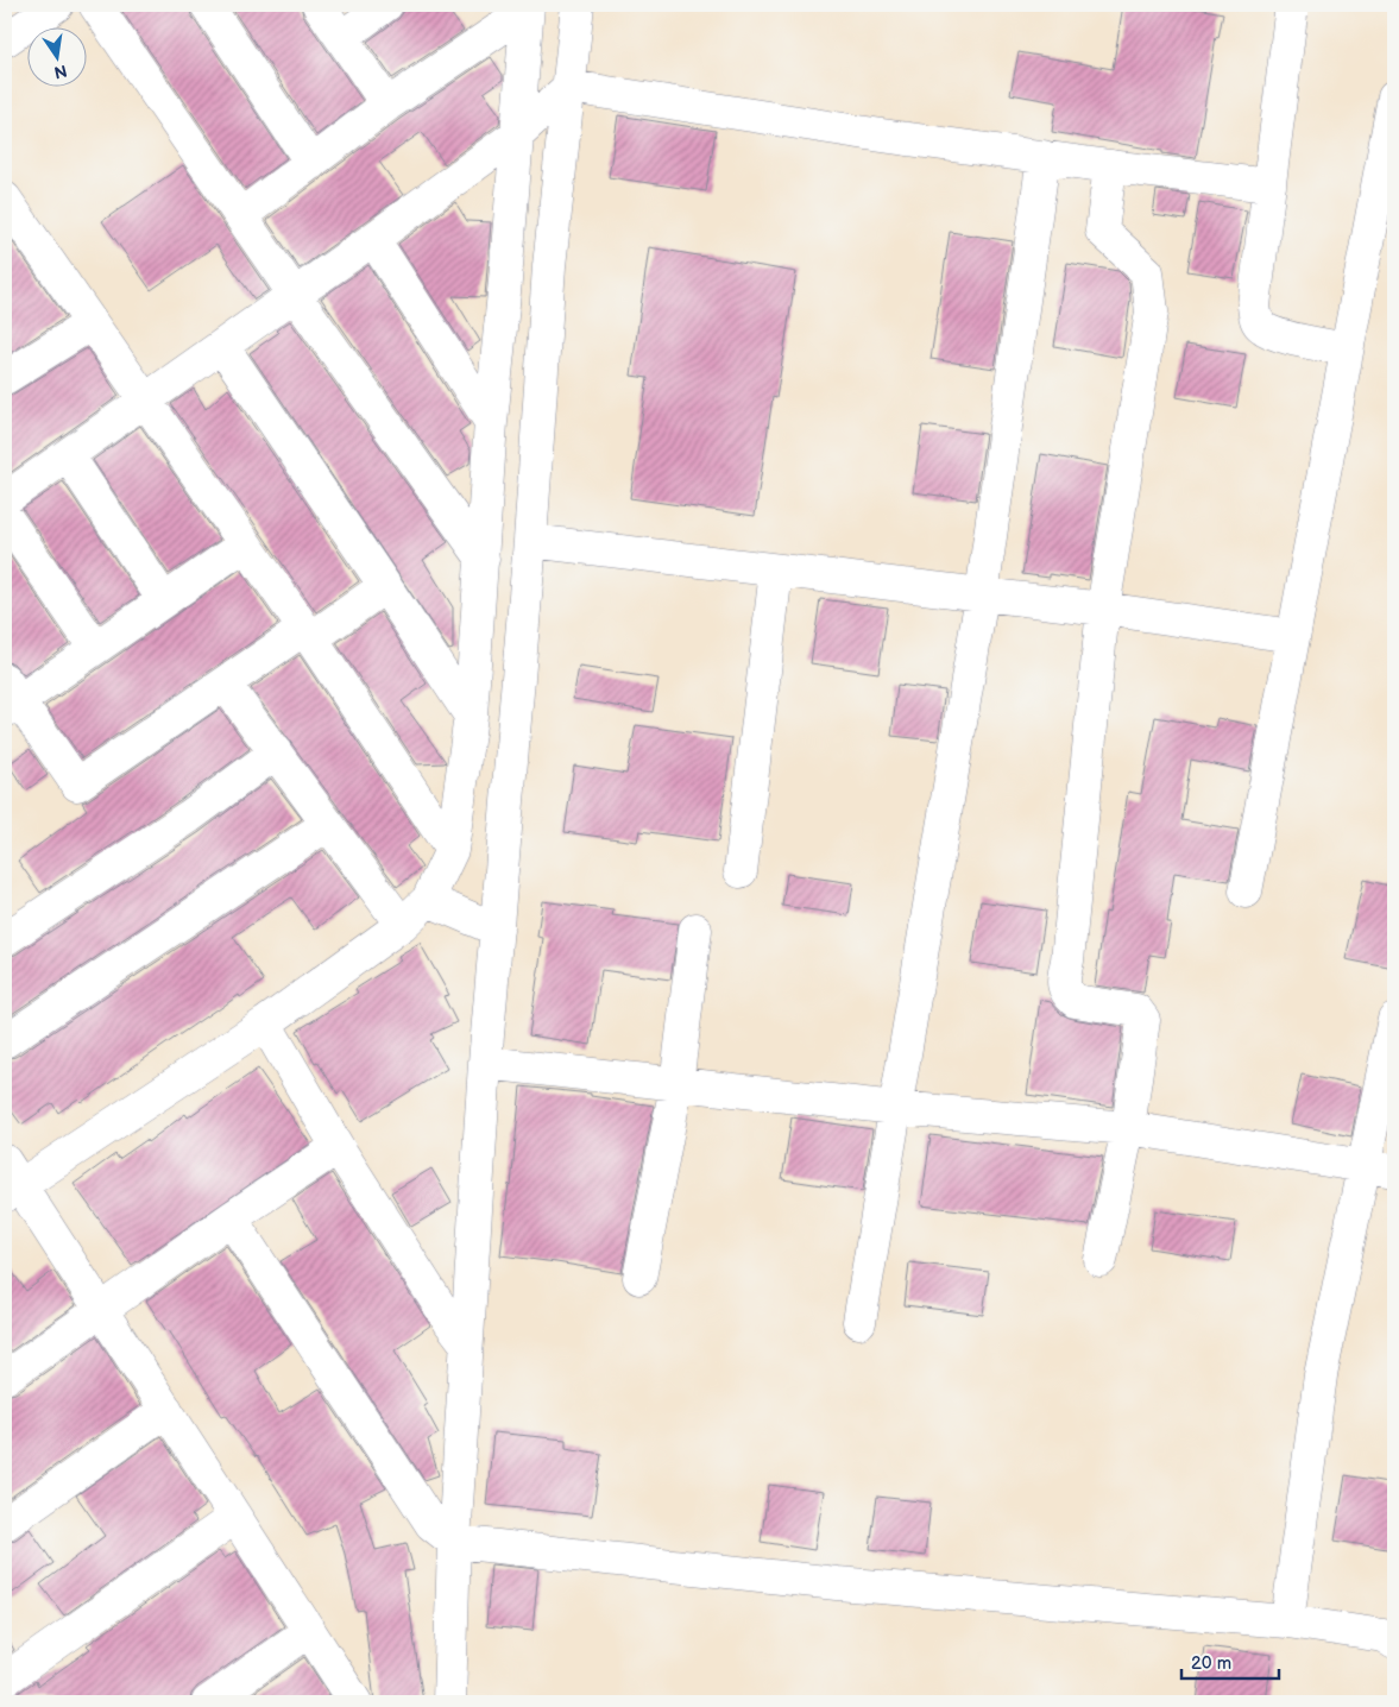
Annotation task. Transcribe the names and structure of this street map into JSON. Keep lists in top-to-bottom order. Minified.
{"scale_bar":"20 m","north":"bottom"}
